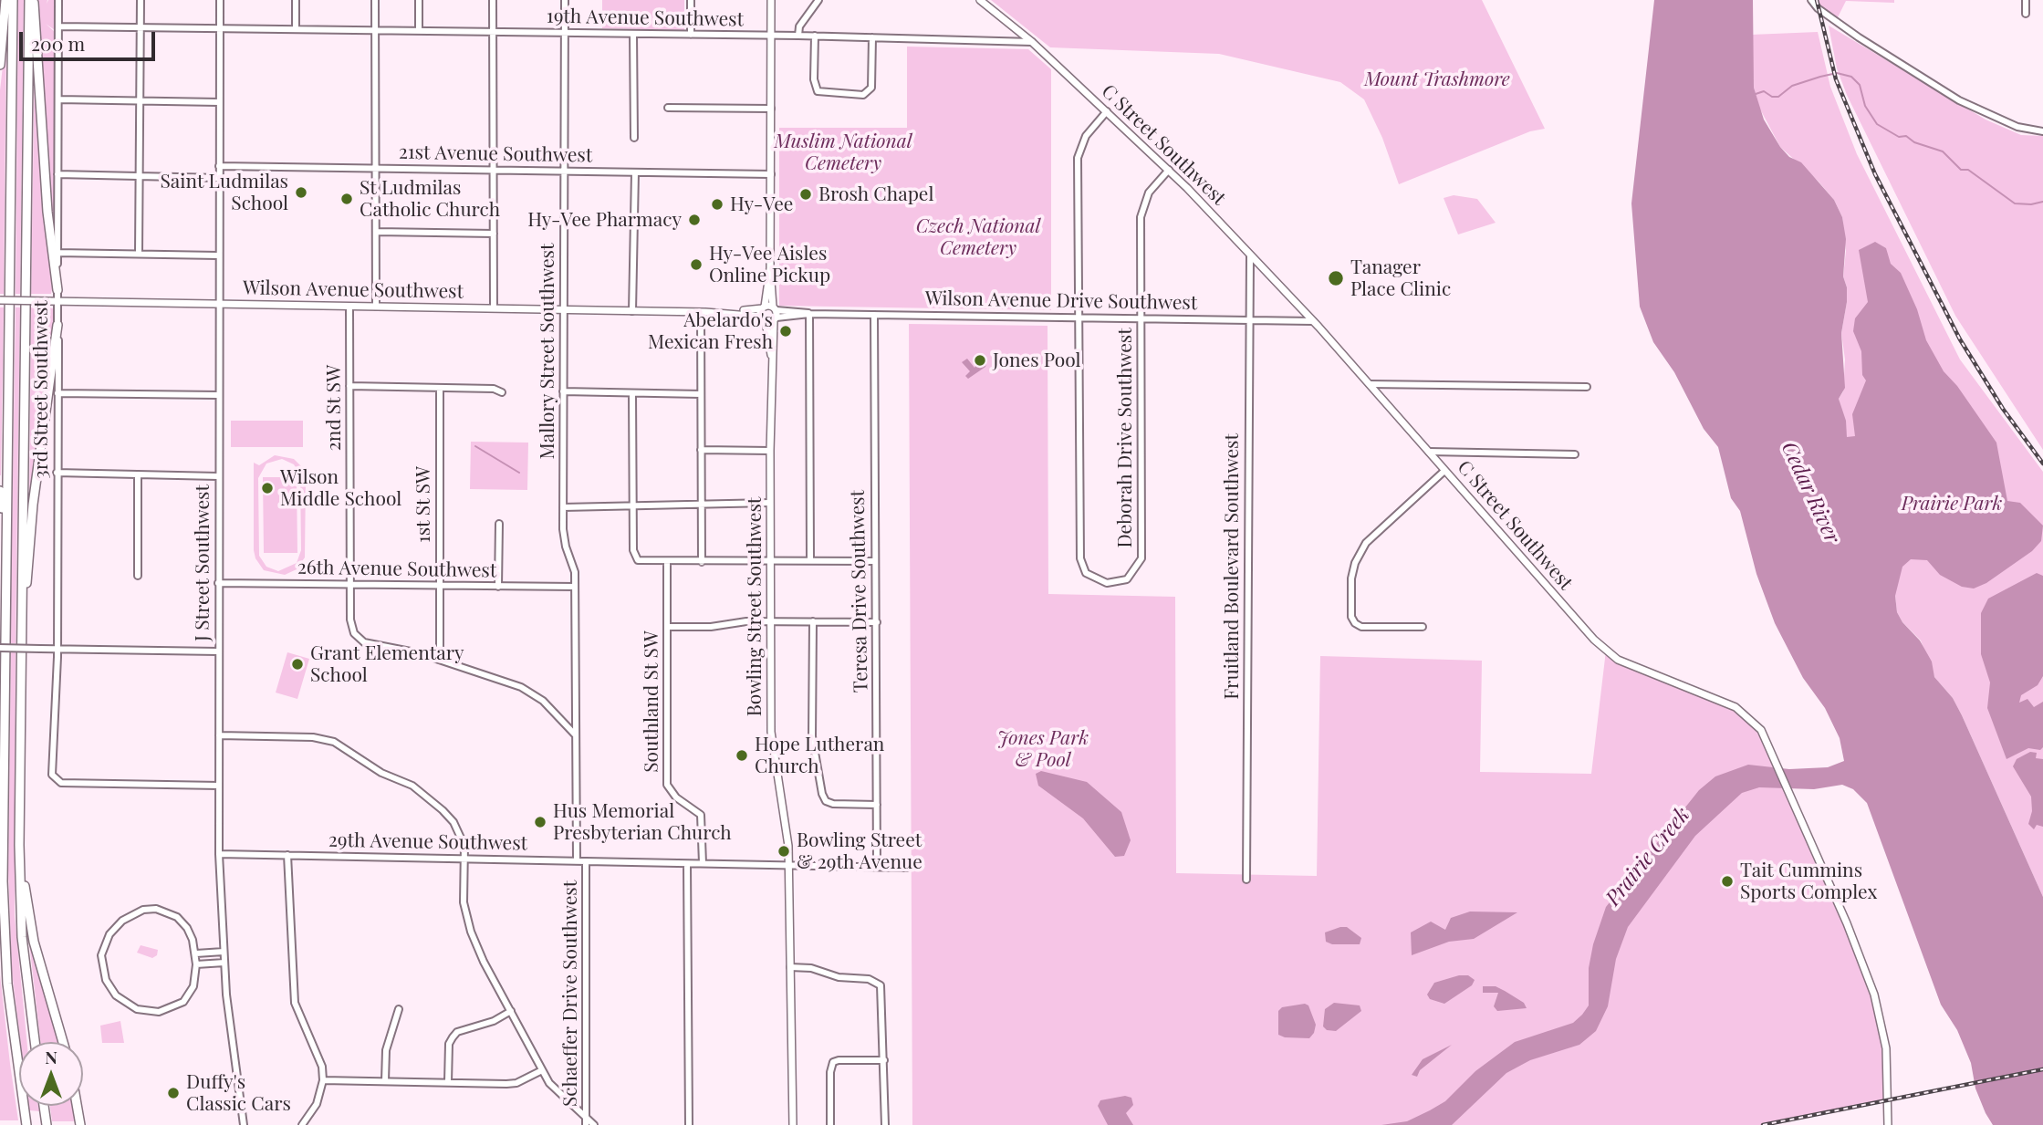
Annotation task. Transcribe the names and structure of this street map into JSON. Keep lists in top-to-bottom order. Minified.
{"streets":{"main road":["C Street Southwest","Wilson Avenue Southwest","Bowling Street Southwest"],"street":["19th Avenue Southwest","21st Avenue Southwest","Wilson Avenue Drive Southwest","Mallory Street Southwest","3rd Street Southwest","2nd St SW","Deborah Drive Southwest","1st St SW","J Street Southwest","Fruitland Boulevard Southwest","26th Avenue Southwest","Teresa Drive Southwest","Southland St SW","29th Avenue Southwest","Schaeffer Drive Southwest"]},"crossings":[["19th Avenue Southwest","C Street Southwest"],["19th Avenue Southwest","Mallory Street Southwest"],["19th Avenue Southwest","3rd Street Southwest"],["19th Avenue Southwest","J Street Southwest"],["19th Avenue Southwest","Bowling Street Southwest"],["C Street Southwest","Wilson Avenue Drive Southwest"],["C Street Southwest","Deborah Drive Southwest"],["C Street Southwest","Fruitland Boulevard Southwest"],["21st Avenue Southwest","Mallory Street Southwest"],["21st Avenue Southwest","J Street Southwest"],["21st Avenue Southwest","Bowling Street Southwest"],["Wilson Avenue Southwest","Wilson Avenue Drive Southwest"],["Wilson Avenue Southwest","Mallory Street Southwest"],["Wilson Avenue Southwest","3rd Street Southwest"],["Wilson Avenue Southwest","2nd St SW"],["Wilson Avenue Southwest","J Street Southwest"],["Wilson Avenue Southwest","Bowling Street Southwest"],["Wilson Avenue Drive Southwest","Deborah Drive Southwest"],["Wilson Avenue Drive Southwest","Fruitland Boulevard Southwest"],["Wilson Avenue Drive Southwest","Teresa Drive Southwest"],["Wilson Avenue Drive Southwest","Bowling Street Southwest"],["Mallory Street Southwest","26th Avenue Southwest"],["Mallory Street Southwest","Schaeffer Drive Southwest"],["3rd Street Southwest","J Street Southwest"],["2nd St SW","1st St SW"],["2nd St SW","26th Avenue Southwest"],["1st St SW","26th Avenue Southwest"],["J Street Southwest","26th Avenue Southwest"],["J Street Southwest","29th Avenue Southwest"],["26th Avenue Southwest","Schaeffer Drive Southwest"],["Teresa Drive Southwest","29th Avenue Southwest"],["Bowling Street Southwest","29th Avenue Southwest"],["Southland St SW","29th Avenue Southwest"],["29th Avenue Southwest","Schaeffer Drive Southwest"]],"water":["Cedar River","Prairie Creek"],"parks":["Mount Trashmore","Muslim National Cemetery","Czech National Cemetery","Prairie Park","Jones Park & Pool"],"places":["Saint Ludmilas School","Brosh Chapel","St Ludmilas Catholic Church","Hy-Vee","Hy-Vee Pharmacy","Hy-Vee Aisles Online Pickup","Tanager Place Clinic","Abelardo's Mexican Fresh","Jones Pool","Wilson Middle School","Grant Elementary School","Hope Lutheran Church","Hus Memorial Presbyterian Church","Bowling Street & 29th Avenue","Tait Cummins Sports Complex","Duffy's Classic Cars"],"scale_bar":"200 m","north":"top"}
